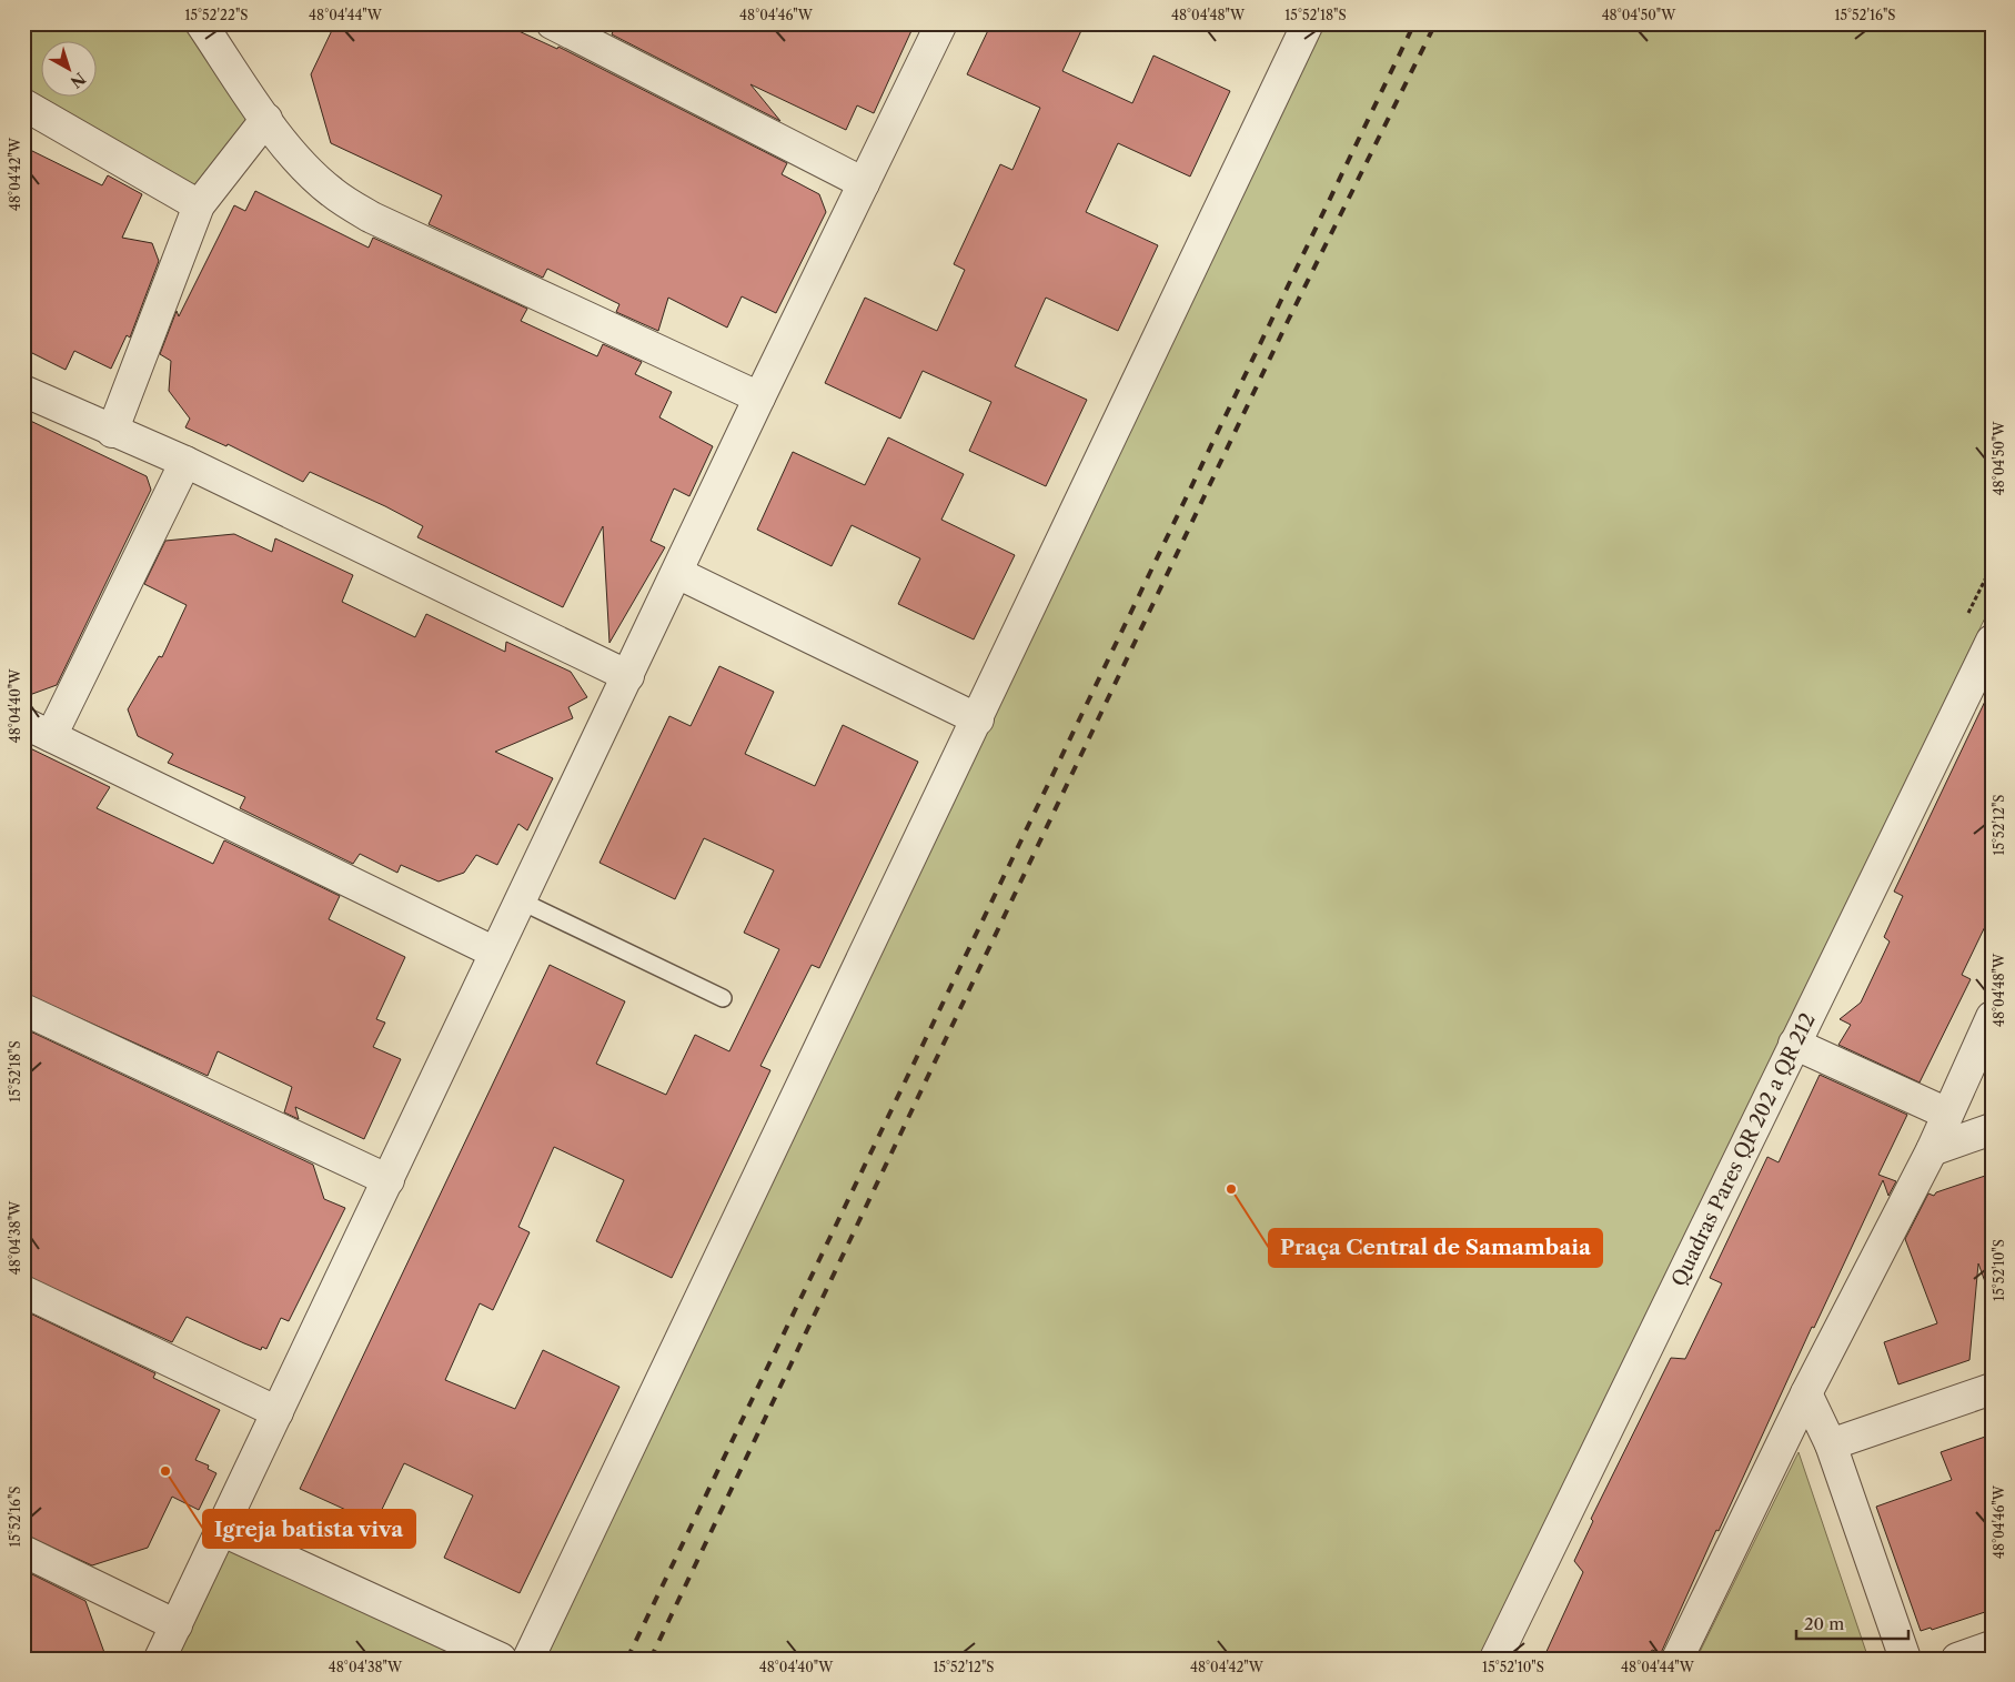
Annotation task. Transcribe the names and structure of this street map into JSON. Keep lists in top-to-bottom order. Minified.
{"streets":{"street":["Quadras Pares QR 202 a QR 212"]},"places":["Praça Central de Samambaia","Igreja batista viva"],"scale_bar":"20 m","north":"bottom right","coordinates":["15°52'22\"S","48°04'44\"W","48°04'46\"W","48°04'48\"W","15°52'18\"S","48°04'50\"W","15°52'16\"S","48°04'42\"W","48°04'40\"W","15°52'12\"S","48°04'38\"W","15°52'10\"S"]}
